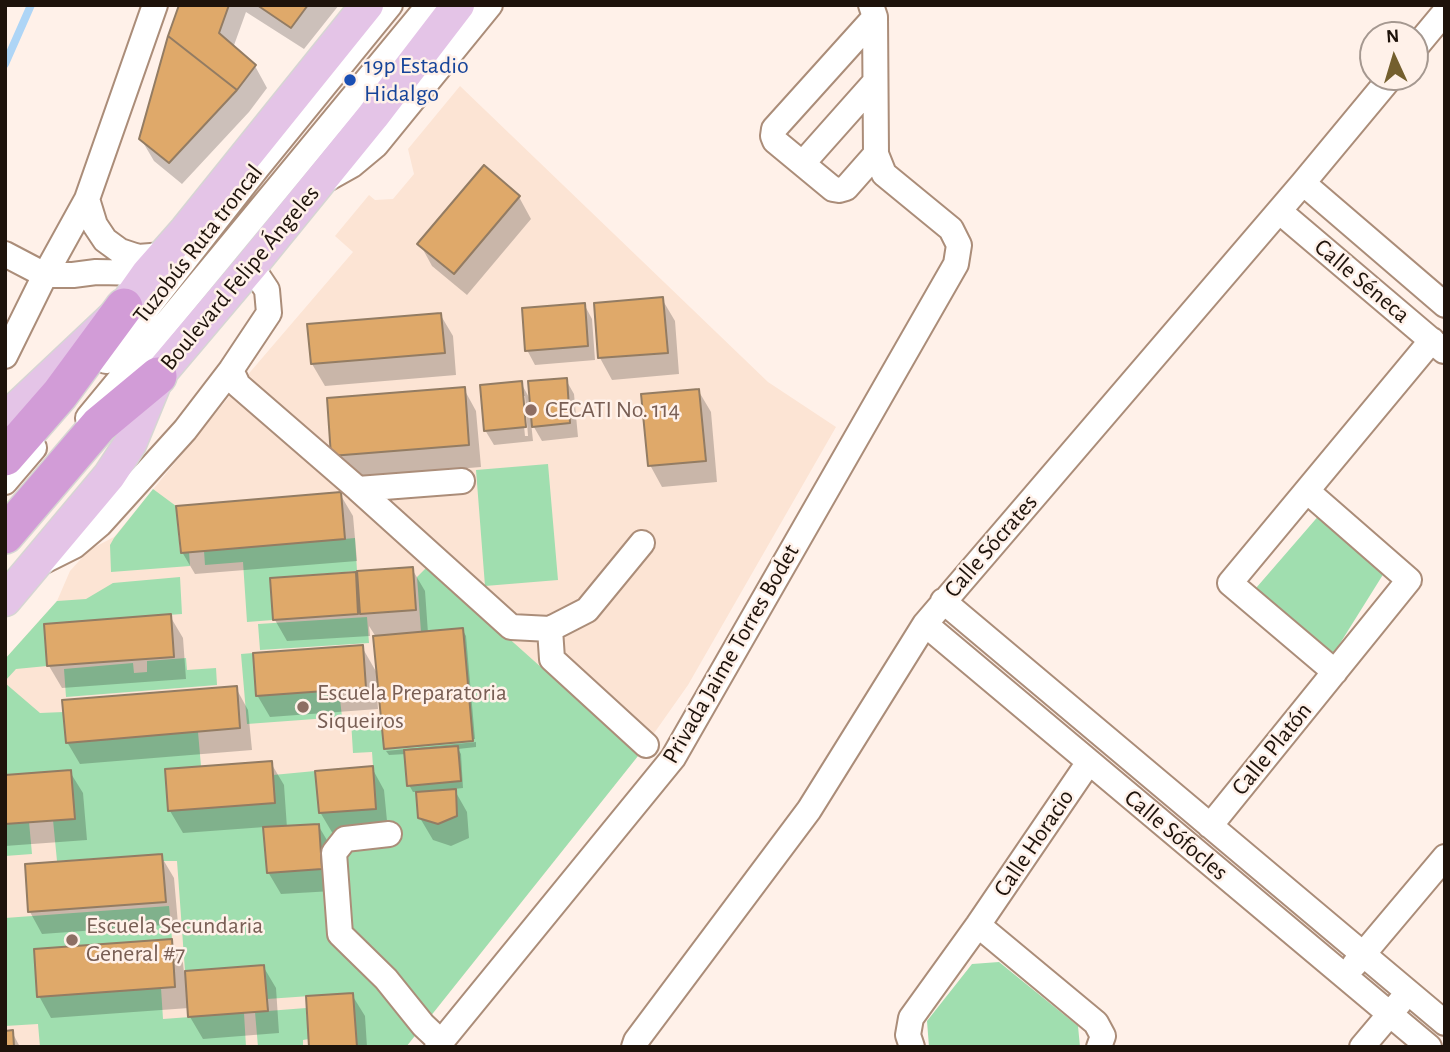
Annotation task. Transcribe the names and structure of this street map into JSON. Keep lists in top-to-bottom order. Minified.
{"streets":{"highway":["Boulevard Felipe Ángeles"],"street":["Tuzobús Ruta troncal","Calle Séneca","Calle Sócrates","Privada Jaime Torres Bodet","Calle Platón","Calle Sófocles","Calle Horacio"]},"crossings":[["Tuzobús Ruta troncal","Boulevard Felipe Ángeles"],["Calle Séneca","Calle Sócrates"],["Calle Sócrates","Calle Sófocles"],["Calle Platón","Calle Sófocles"],["Calle Sófocles","Calle Horacio"]],"places":["19p Estadio Hidalgo","CECATI No. 114","Escuela Preparatoria Siqueiros","Escuela Secundaria General #7"],"north":"top"}
